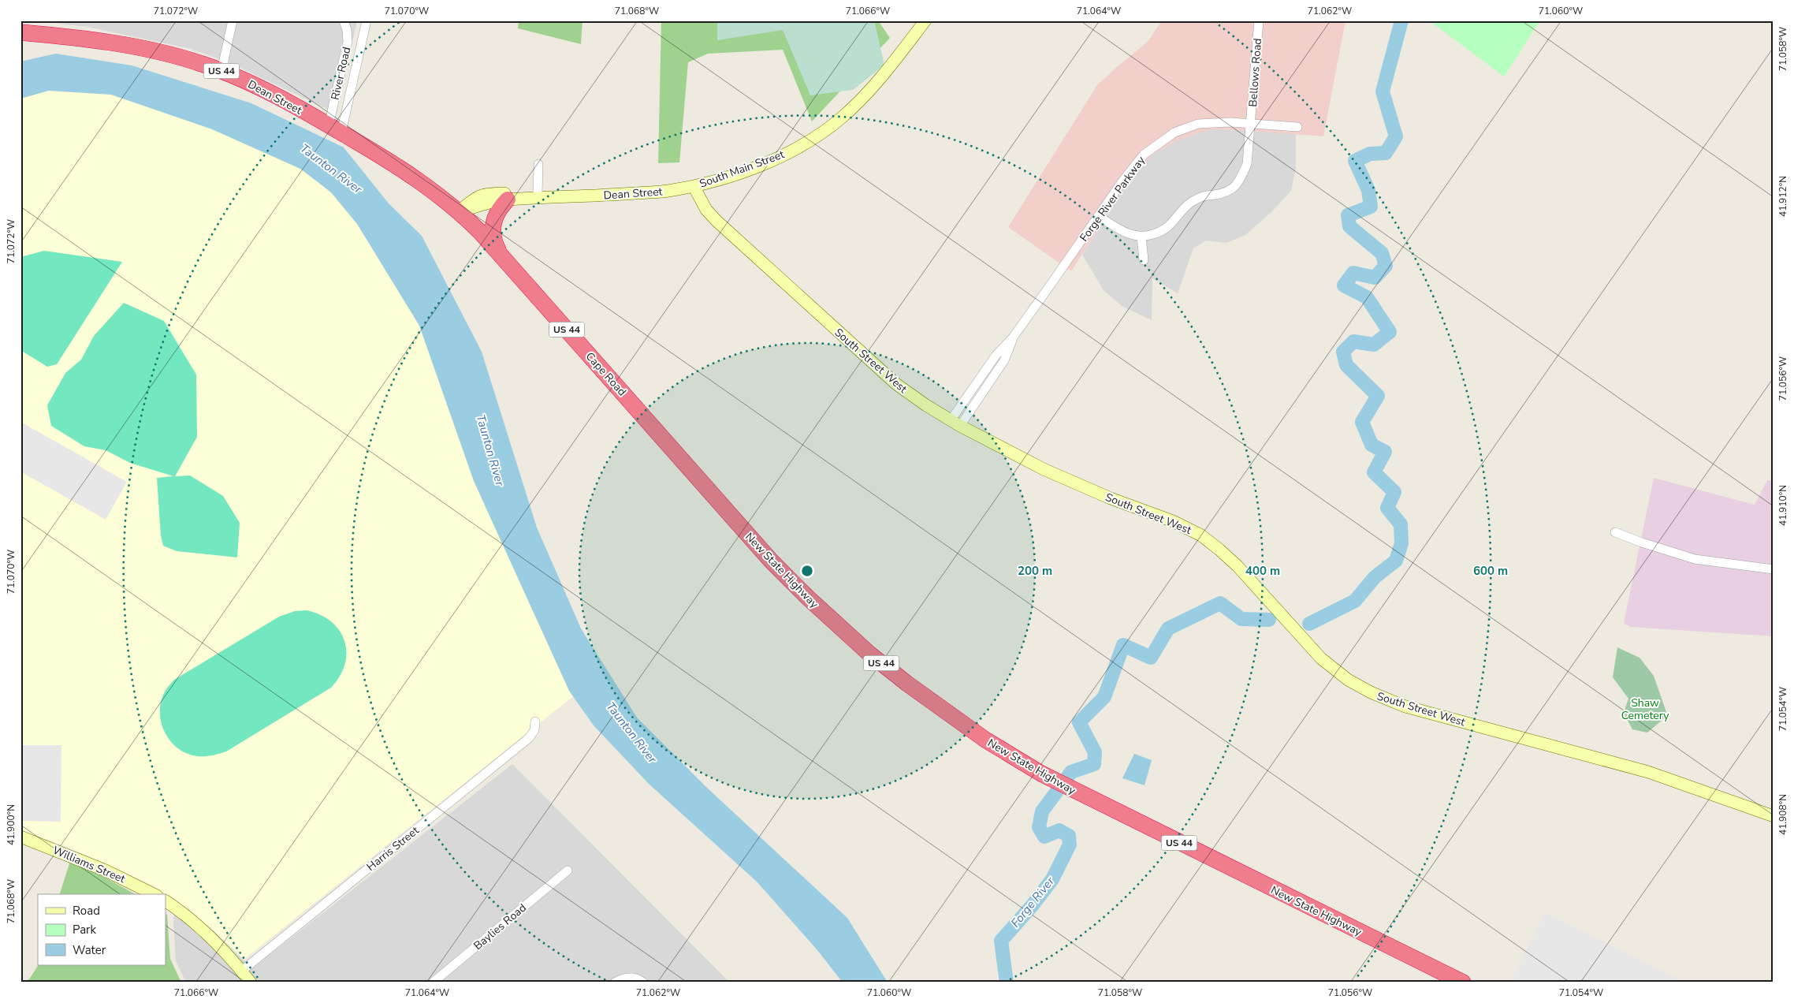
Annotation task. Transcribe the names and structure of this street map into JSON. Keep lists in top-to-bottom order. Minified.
{"streets":{"highway":["US 44","Dean Street","Cape Road","New State Highway"],"street":["Bellows Road","River Road","South Main Street","Forge River Parkway","South Street West","Harris Street","Williams Street","Baylies Road"]},"crossings":[["Bellows Road","Forge River Parkway"],["River Road","Dean Street"],["Dean Street","South Main Street"],["Dean Street","South Street West"],["Dean Street","Cape Road"],["South Main Street","South Street West"],["Forge River Parkway","South Street West"],["Cape Road","New State Highway"]],"water":["Taunton River","Forge River"],"parks":["Shaw Cemetery"],"legend":["Road","Park","Water"],"coordinates":["71.072°W","71.070°W","71.068°W","71.066°W","71.064°W","71.062°W","71.060°W","71.058°W","41.912°N","71.056°W","41.910°N","71.054°W","41.908°N","41.900°N"],"rings":["200 m","400 m","600 m"]}
